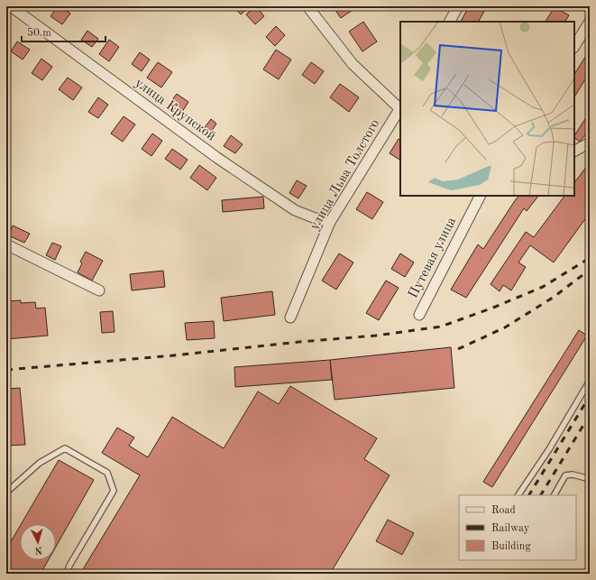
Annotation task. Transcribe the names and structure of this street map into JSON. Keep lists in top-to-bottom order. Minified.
{"streets":{"street":["улица Крупской","улица Льва Толстого","Путевая улица"]},"crossings":[["улица Крупской","улица Льва Толстого"]],"legend":["Road","Railway","Building"],"scale_bar":"50 m","north":"bottom"}
